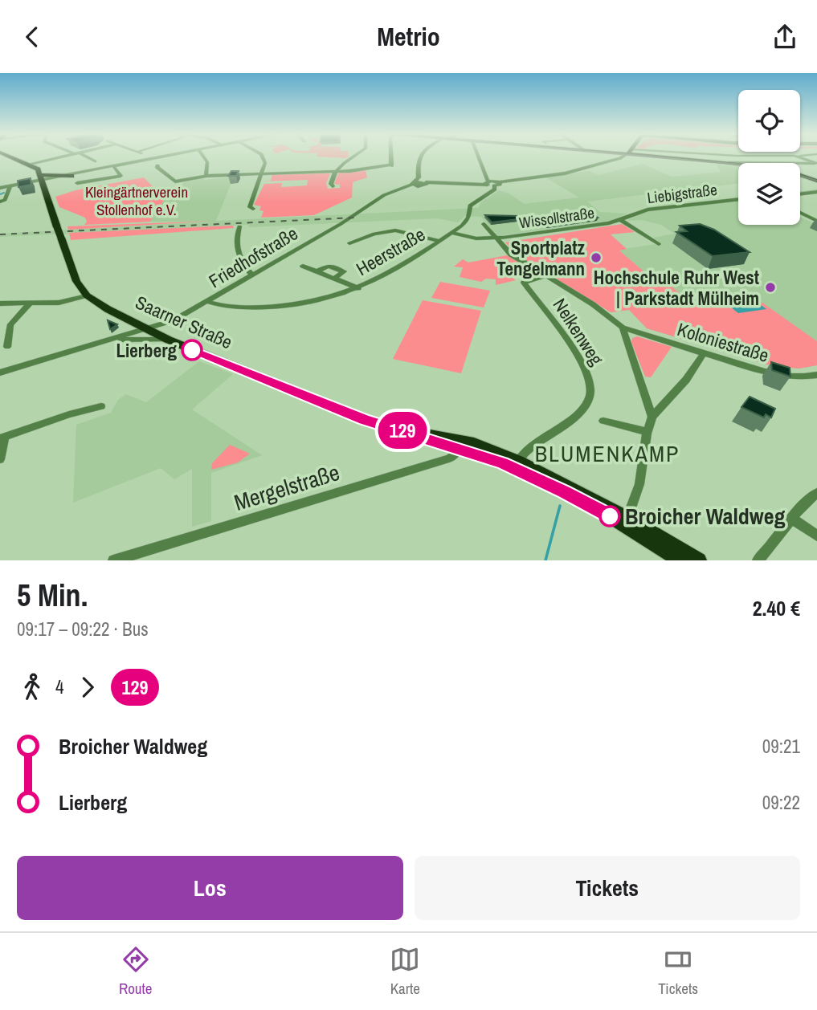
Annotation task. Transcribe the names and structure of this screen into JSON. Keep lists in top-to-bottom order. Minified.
{"streets":{"main road":["Saarner Straße"],"street":["Liebigstraße","Wissollstraße","Heerstraße","Friedhofstraße","Nelkenweg","Koloniestraße","Mergelstraße"]},"crossings":[["Liebigstraße","Wissollstraße"],["Wissollstraße","Heerstraße"],["Heerstraße","Friedhofstraße"],["Friedhofstraße","Saarner Straße"],["Saarner Straße","Nelkenweg"],["Saarner Straße","Mergelstraße"]],"districts":["BLUMENKAMP"],"parks":["Kleingärtnerverein Stollenhof e.V."],"places":["Sportplatz Tengelmann","Hochschule Ruhr West | Parkstadt Mülheim","Lierberg","Broicher Waldweg"],"lines":["bus line 129"],"page":{"header":"Metrio","on_map":"129","heading":["5 Min.","09:17 – 09:22 · Bus","2.40 €"],"legs":["4","129"],"list":[{"name":"Broicher Waldweg","value":"09:21"},{"name":"Lierberg","value":"09:22"}],"buttons":["Los","Tickets"],"tabs":["Route","Karte","Tickets"]}}
